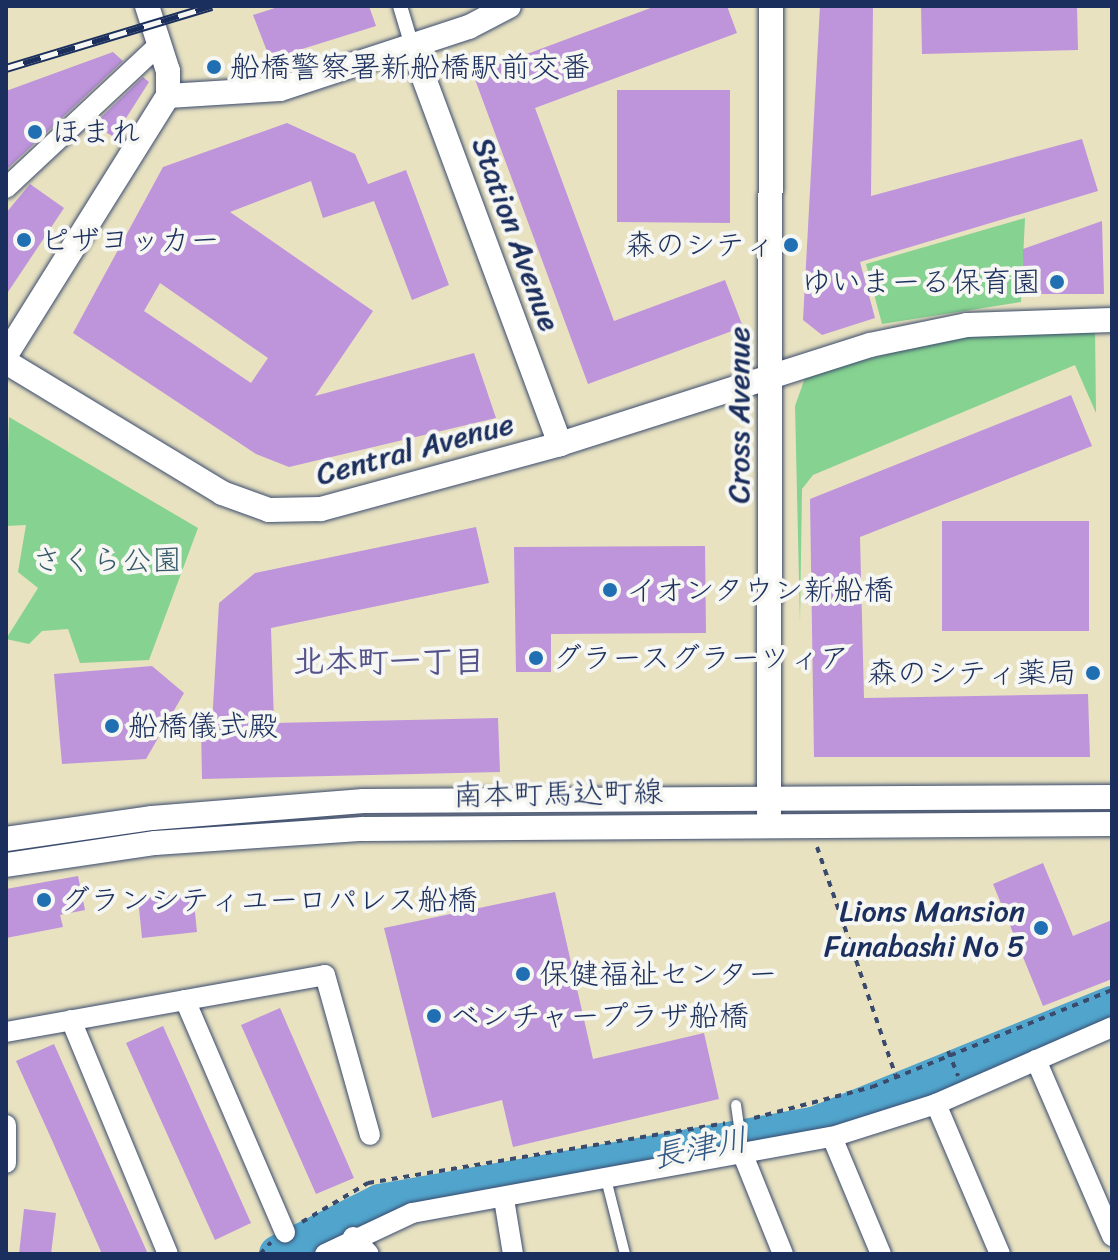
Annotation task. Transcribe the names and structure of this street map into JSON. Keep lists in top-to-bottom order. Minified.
{"streets":{"street":["Station Avenue","Cross Avenue","Central Avenue","南本町馬込町線"]},"crossings":[["Station Avenue","Central Avenue"],["Cross Avenue","Central Avenue"],["Cross Avenue","南本町馬込町線"]],"districts":["北本町一丁目"],"water":["長津川"],"parks":["さくら公園"],"places":["船橋警察署新船橋駅前交番","ほまれ","ピザヨッカー","森のシティ","ゆいまーる保育園","イオンタウン新船橋","グラースグラーツィア","森のシティ薬局","船橋儀式殿","グランシティユーロパレス船橋","Lions Mansion Funabashi No 5","保健福祉センター","ベンチャープラザ船橋"]}
